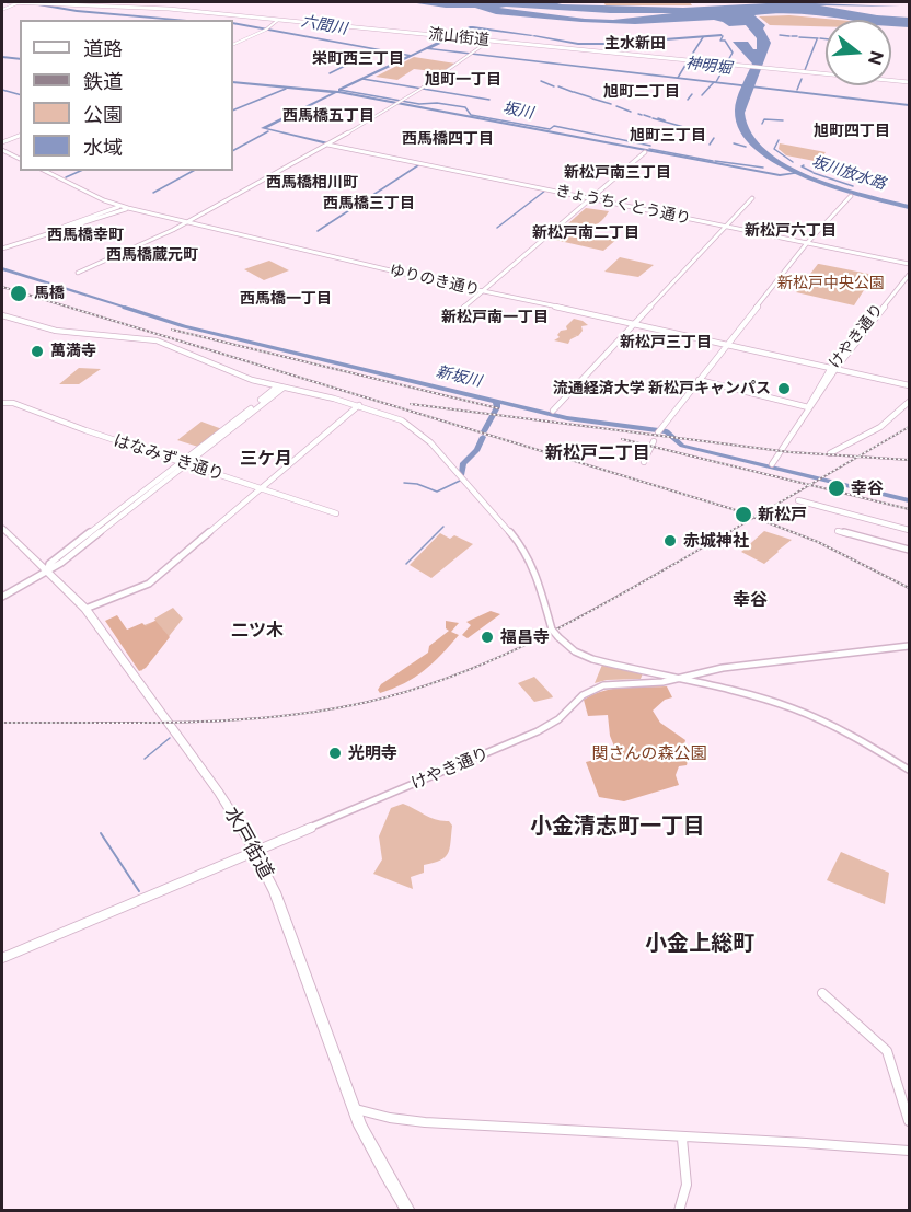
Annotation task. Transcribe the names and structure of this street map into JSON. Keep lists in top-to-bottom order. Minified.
{"streets":{"highway":["水戸街道"],"main road":["流山街道"],"street":["きょうちくとう通り","ゆりのき通り","けやき通り","はなみずき通り"]},"crossings":[["きょうちくとう通り","けやき通り"],["ゆりのき通り","けやき通り"],["けやき通り","水戸街道"]],"districts":["主水新田","栄町西三丁目","旭町一丁目","旭町二丁目","西馬橋五丁目","旭町四丁目","旭町三丁目","西馬橋四丁目","新松戸南三丁目","西馬橋相川町","西馬橋三丁目","新松戸六丁目","新松戸南二丁目","西馬橋幸町","西馬橋蔵元町","西馬橋一丁目","新松戸南一丁目","新松戸三丁目","新松戸二丁目","三ケ月","幸谷","二ツ木","小金清志町一丁目","小金上総町"],"water":["六間川","神明堀","坂川","坂川放水路","新坂川"],"parks":["新松戸中央公園","関さんの森公園"],"places":["馬橋","萬満寺","流通経済大学 新松戸キャンパス","幸谷","新松戸","赤城神社","福昌寺","光明寺"],"legend":["道路","鉄道","公園","水域"],"north":"right"}
